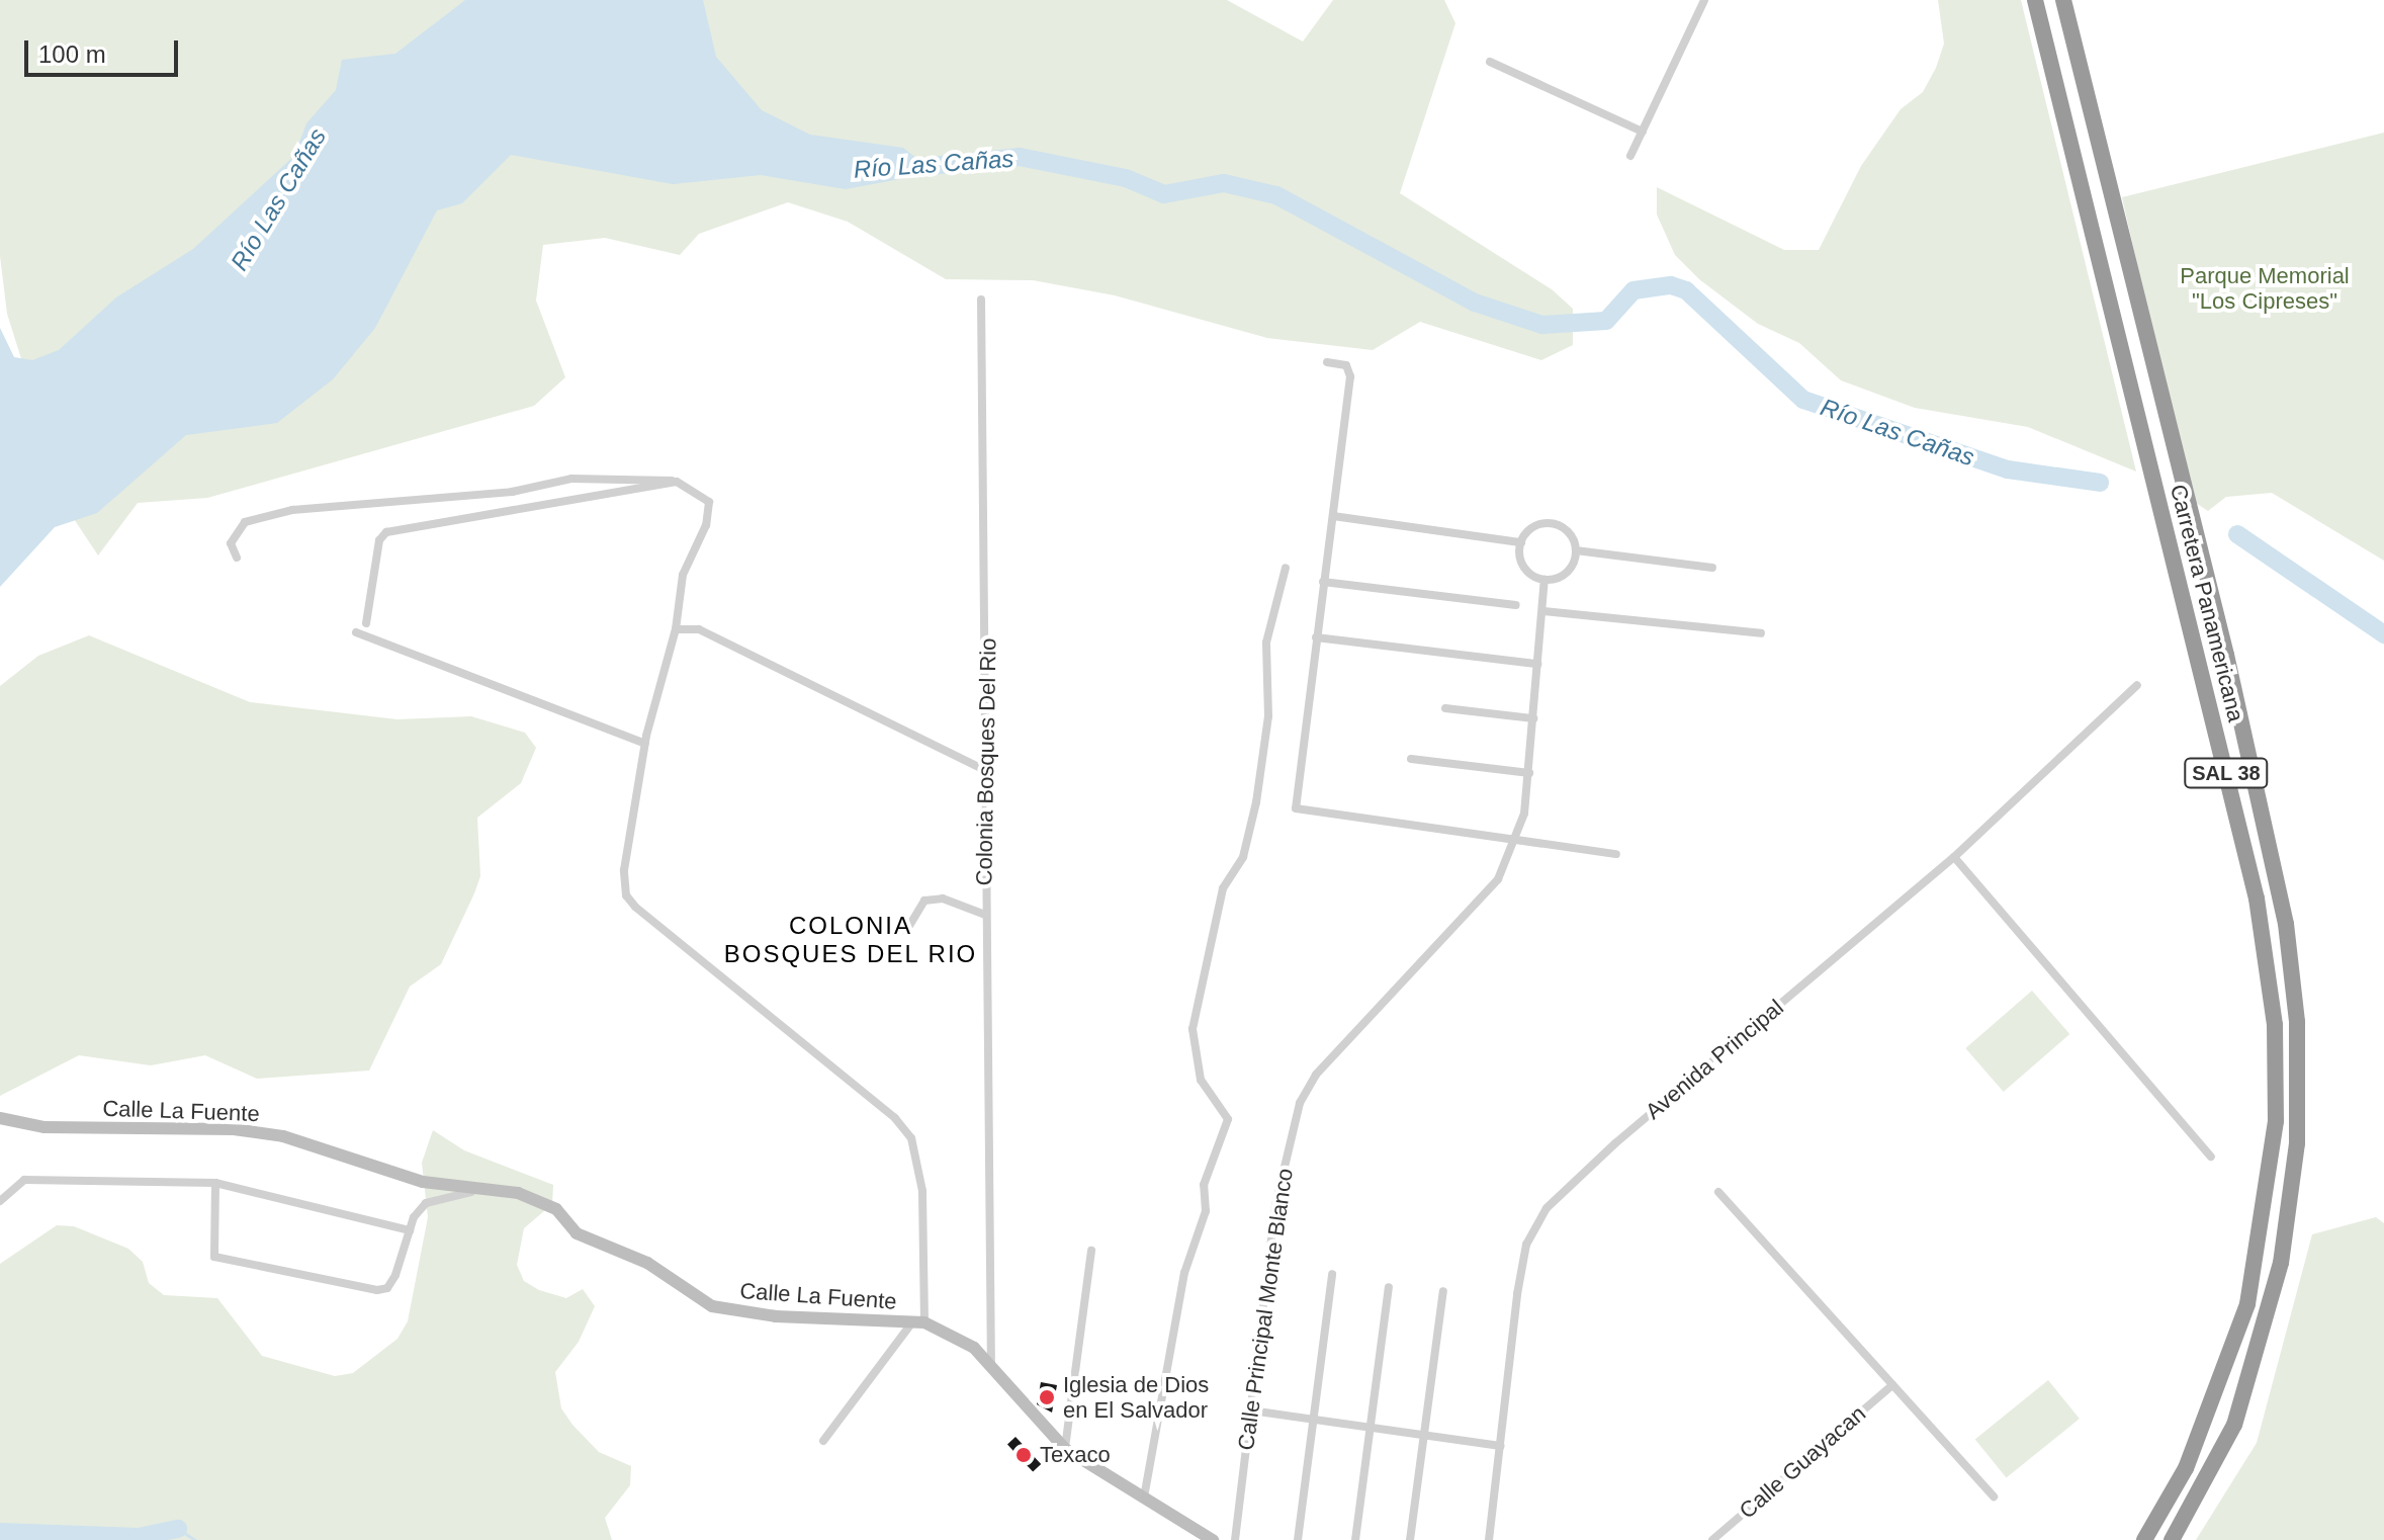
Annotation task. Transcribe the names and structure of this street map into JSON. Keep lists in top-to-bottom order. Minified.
{"streets":{"highway":["Carretera Panamericana","SAL 38"],"street":["Colonia Bosques Del Rio","Avenida Principal","Calle La Fuente","Calle Principal Monte Blanco","Calle Guayacan"]},"crossings":[["Colonia Bosques Del Rio","Calle La Fuente"]],"districts":["COLONIA BOSQUES DEL RIO"],"water":["Río Las Cañas"],"parks":["Parque Memorial \"Los Cipreses\""],"places":["Iglesia de Dios en El Salvador","Texaco"],"scale_bar":"100 m"}
